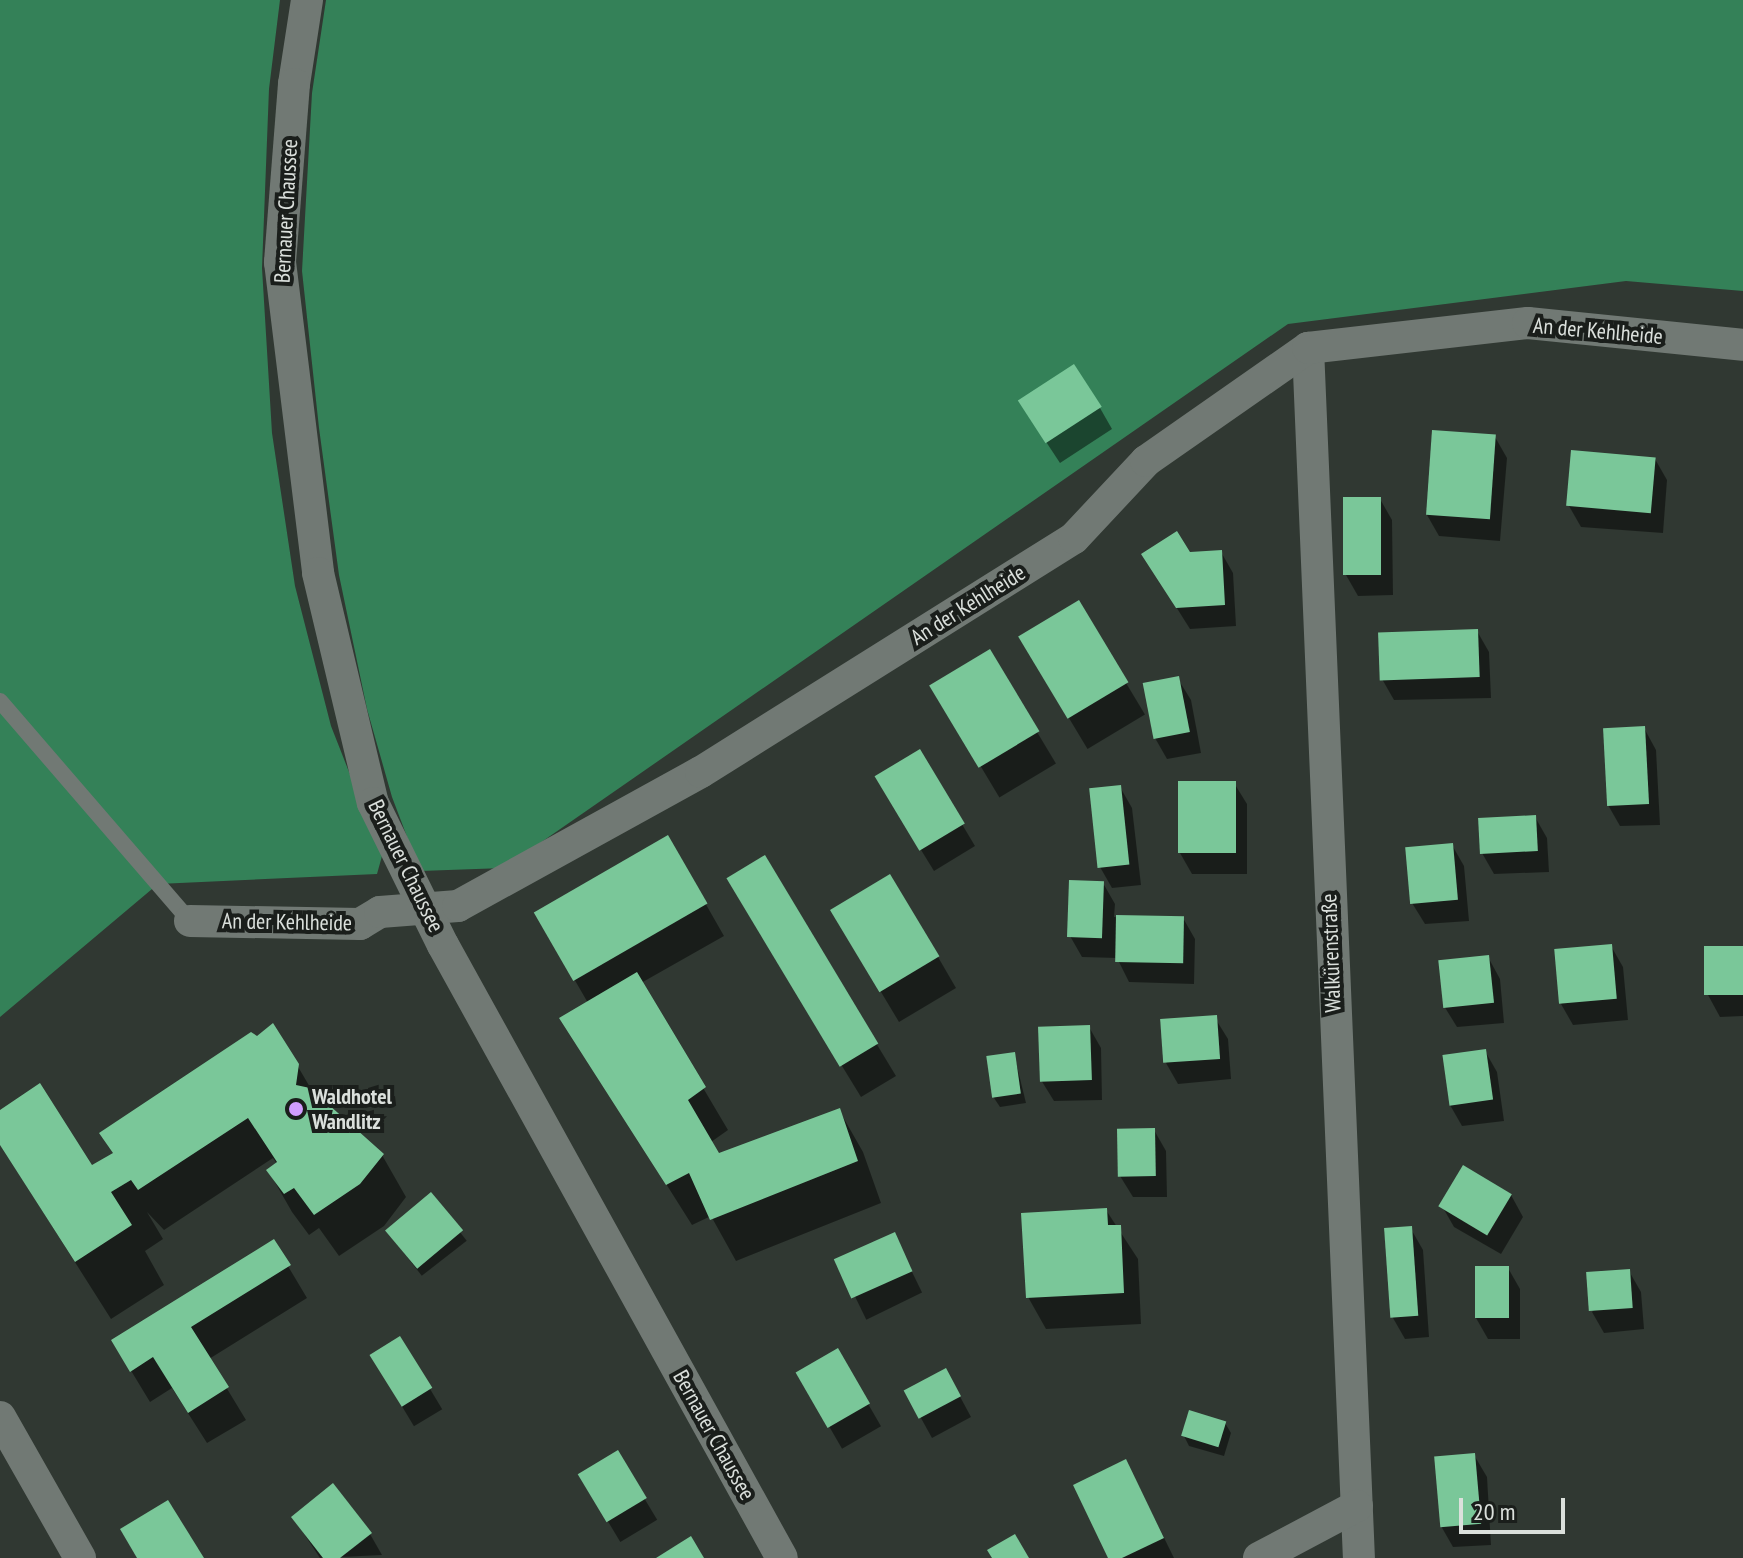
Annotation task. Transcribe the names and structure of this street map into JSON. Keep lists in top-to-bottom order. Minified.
{"streets":{"street":["Bernauer Chaussee","An der Kehlheide","Walkürenstraße"]},"crossings":[["Bernauer Chaussee","An der Kehlheide"],["An der Kehlheide","Walkürenstraße"]],"places":["Waldhotel Wandlitz"],"scale_bar":"20 m"}
